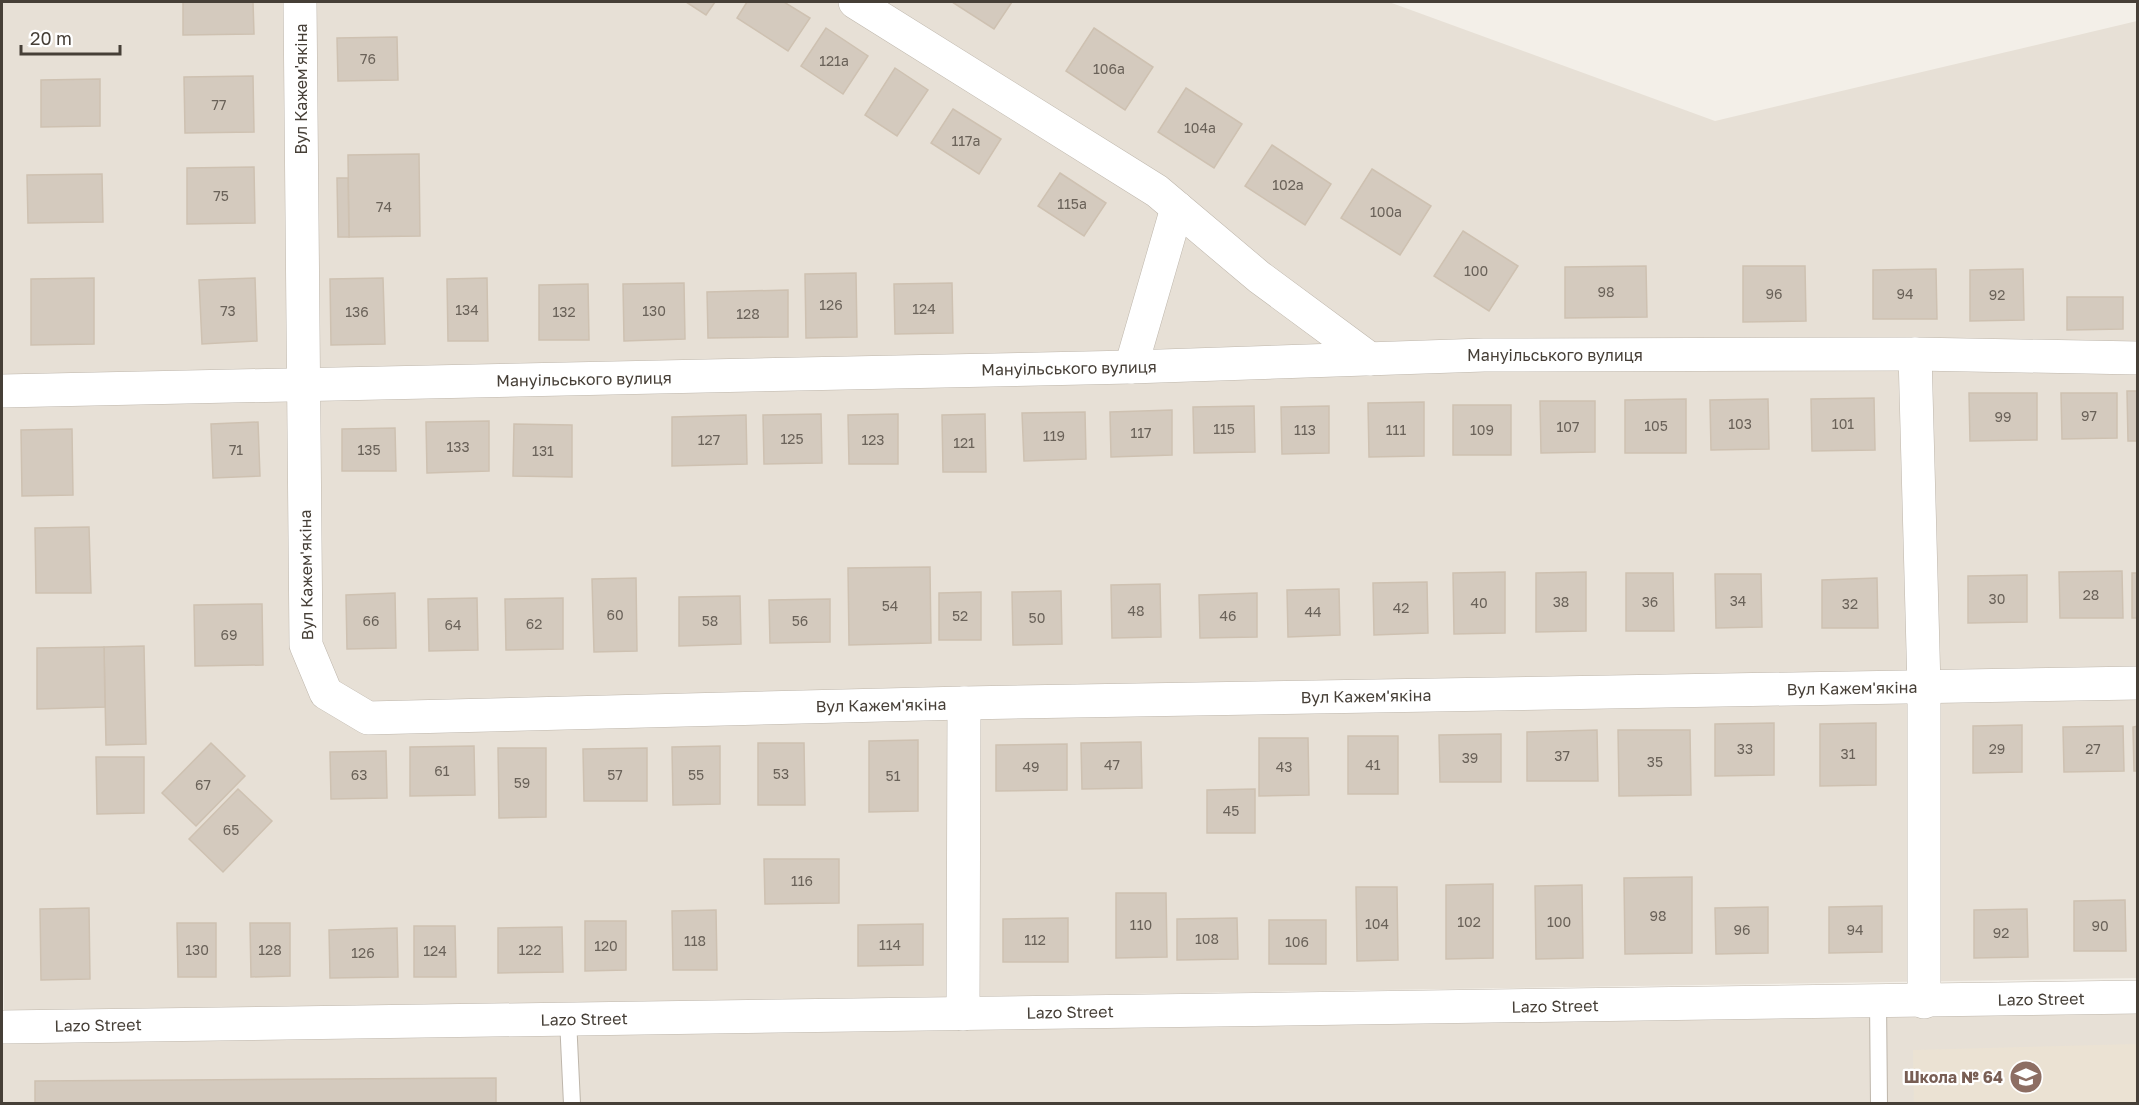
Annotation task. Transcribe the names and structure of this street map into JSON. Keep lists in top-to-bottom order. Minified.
{"streets":{"street":["Вул Кажем'якіна","Мануільського вулиця","Lazo Street"]},"crossings":[["Вул Кажем'якіна","Мануільського вулиця"]],"places":{"school or university":["Школа № 64"]},"house_numbers":["76","121а","106а","77","104а","117а","102а","75","115а","74","100а","100","98","96","94","92","126","124","134","73","130","136","132","128","97","99","103","101","105","107","115","113","111","109","117","119","125","127","123","121","133","71","135","131","28","30","34","38","36","40","32","54","42","48","44","60","52","46","50","66","58","56","62","64","69","33","29","27","31","37","39","35","47","41","49","43","61","53","63","57","55","51","59","67","45","65","116","98","102","100","104","110","90","96","94","92","108","112","118","106","114","120","130","128","122","124","126"],"scale_bar":"20 m"}
